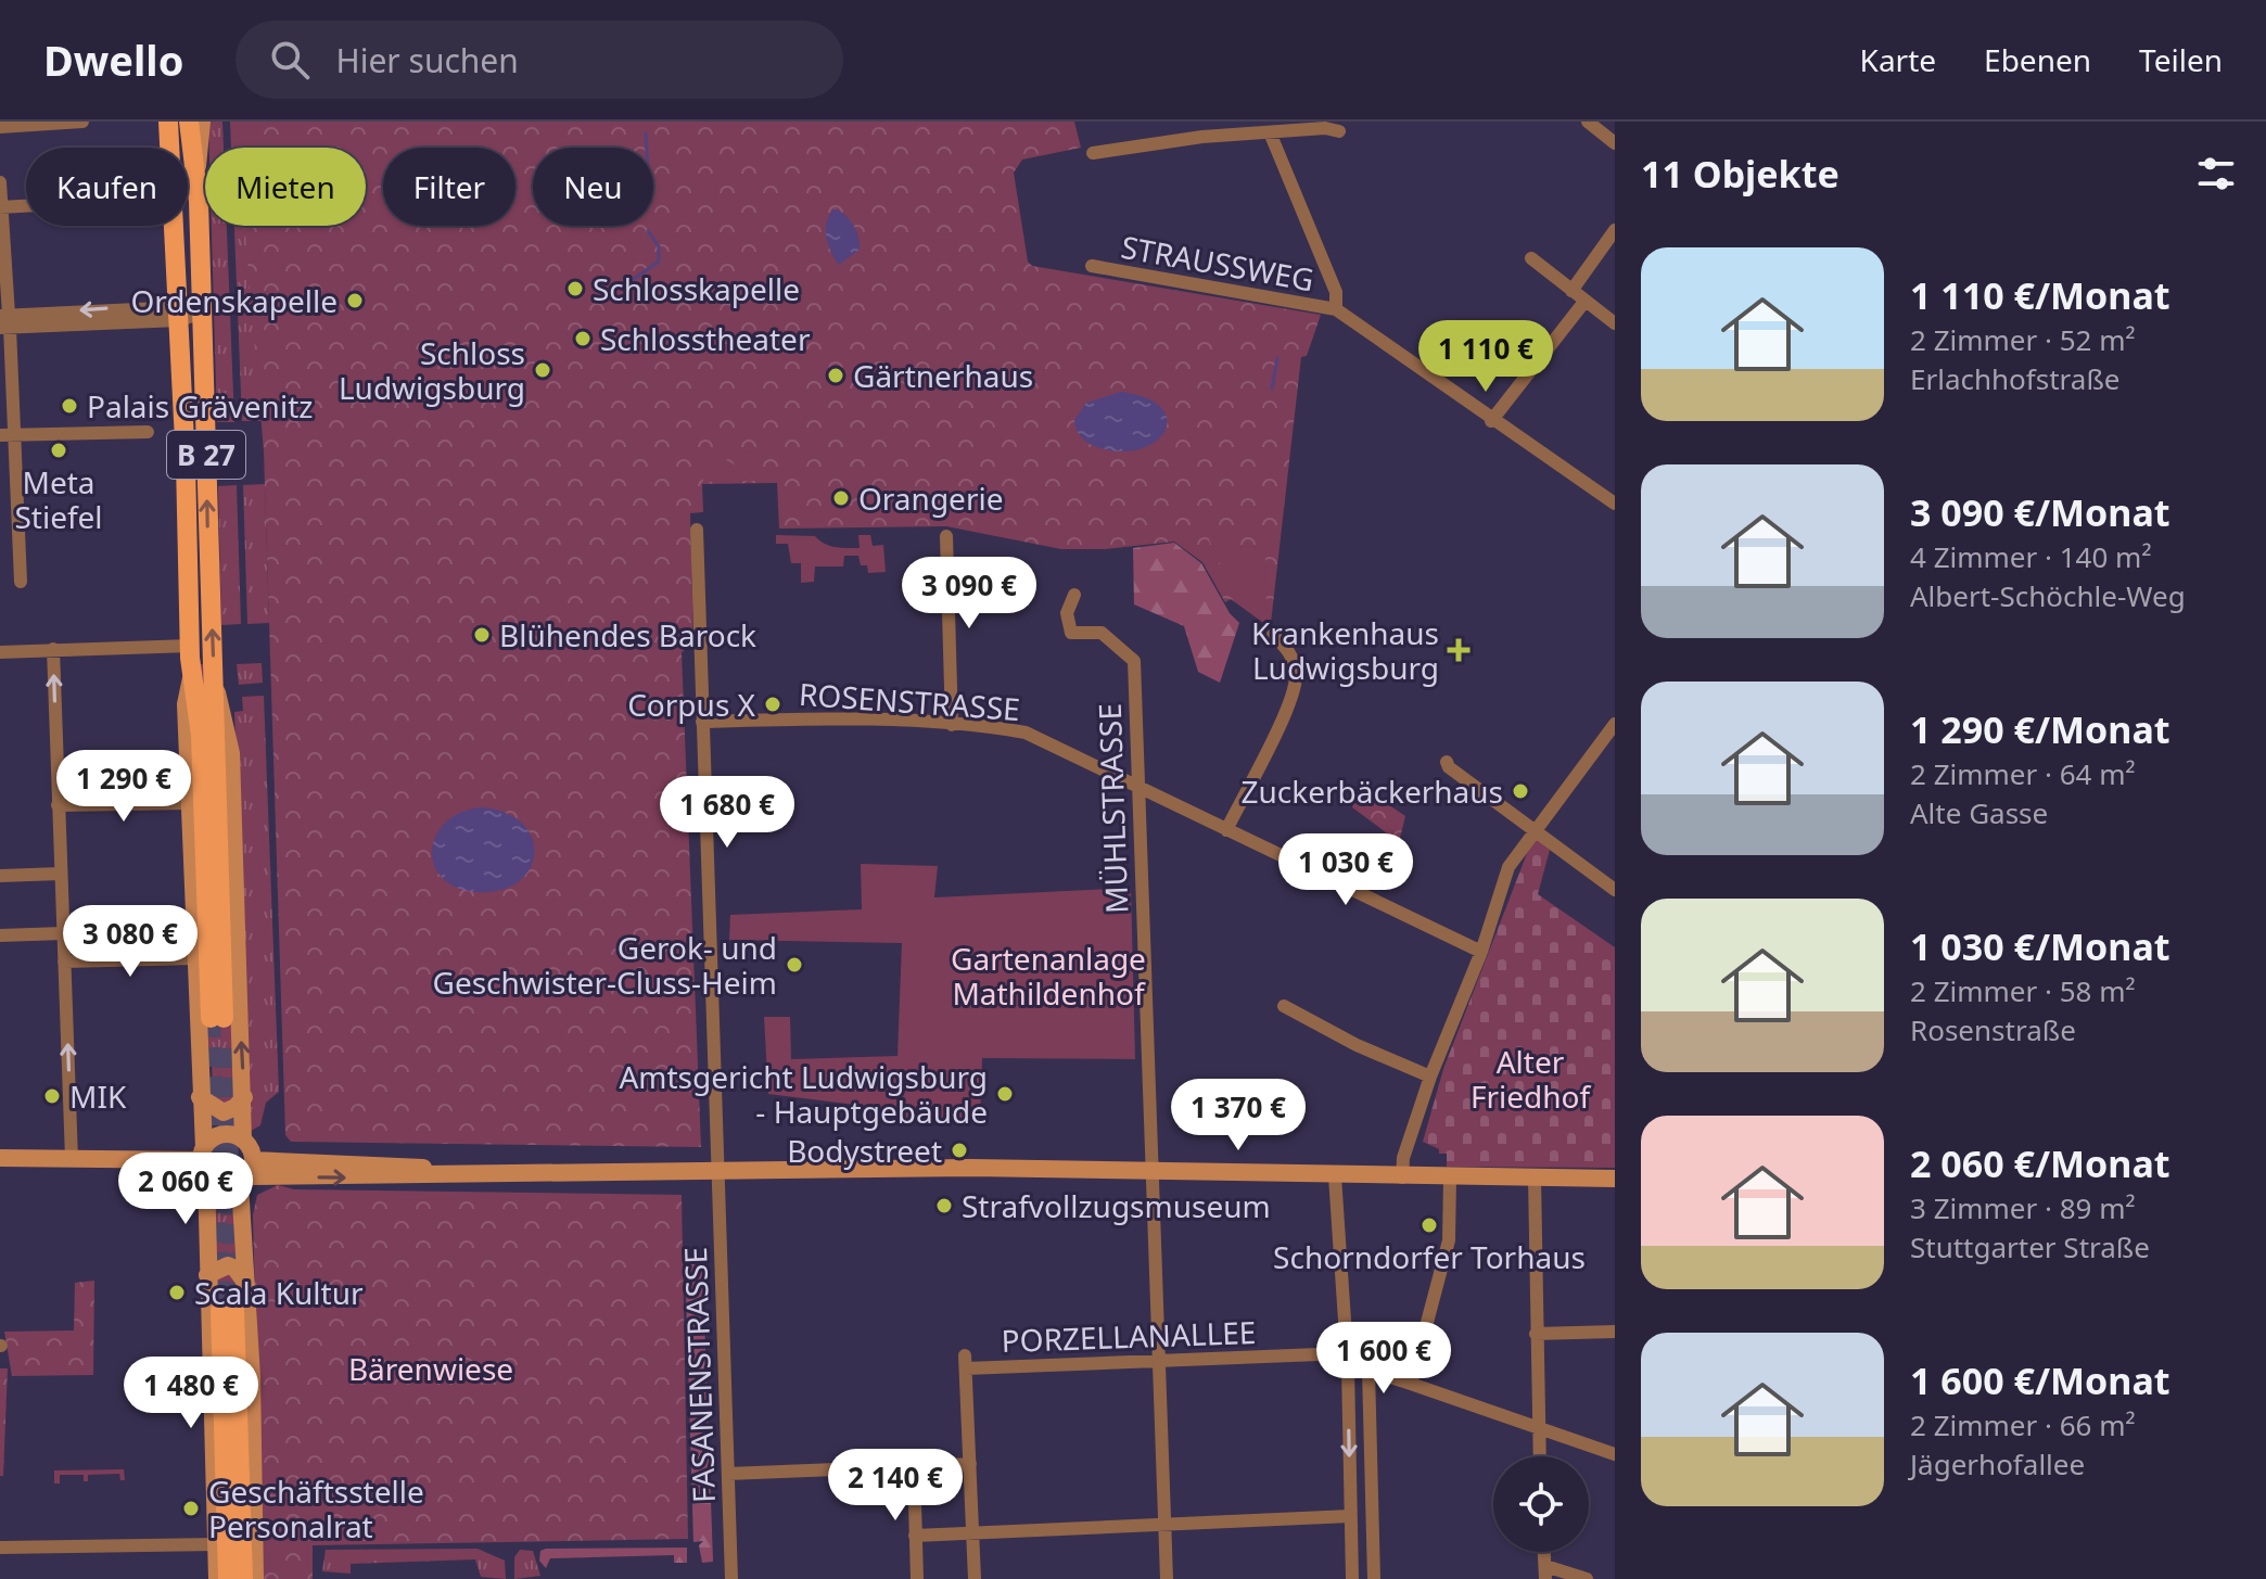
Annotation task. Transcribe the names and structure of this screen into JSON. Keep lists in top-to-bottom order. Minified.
{"streets":{"main road":["B 27"],"street":["STRAUSSWEG","ROSENSTRASSE","MÜHLSTRASSE","PORZELLANALLEE","FASANENSTRASSE"]},"crossings":[["ROSENSTRASSE","MÜHLSTRASSE"],["ROSENSTRASSE","FASANENSTRASSE"],["MÜHLSTRASSE","PORZELLANALLEE"]],"parks":["Gartenanlage Mathildenhof","Alter Friedhof","Bärenwiese"],"places":{"other":["Schlosskapelle","Ordenskapelle","Schlosstheater","Schloss Ludwigsburg","Gärtnerhaus","Palais Grävenitz","Meta Stiefel","Orangerie","Blühendes Barock","Corpus X","Zuckerbäckerhaus","Gerok- und Geschwister-Cluss-Heim","Amtsgericht Ludwigsburg - Hauptgebäude","MIK","Bodystreet","Strafvollzugsmuseum","Schorndorfer Torhaus","Scala Kultur","Geschäftsstelle Personalrat"],"health":["Krankenhaus Ludwigsburg"]},"page":{"header":"Dwello","search":"Hier suchen","nav":["Karte","Ebenen","Teilen"],"heading":"11 Objekte","chip":["Kaufen","Mieten","Filter","Neu"],"list":[{"name":"1 110 €/Monat","note":"2 Zimmer · 52 m² · Erlachhofstraße"},{"name":"3 090 €/Monat","note":"4 Zimmer · 140 m² · Albert-Schöchle-Weg"},{"name":"1 290 €/Monat","note":"2 Zimmer · 64 m² · Alte Gasse"},{"name":"1 030 €/Monat","note":"2 Zimmer · 58 m² · Rosenstraße"},{"name":"2 060 €/Monat","note":"3 Zimmer · 89 m² · Stuttgarter Straße"},{"name":"1 600 €/Monat","note":"2 Zimmer · 66 m² · Jägerhofallee"}],"price":["1 110 €","3 090 €","1 290 €","1 680 €","1 030 €","3 080 €","1 370 €","2 060 €","1 600 €","1 480 €","2 140 €"]}}
